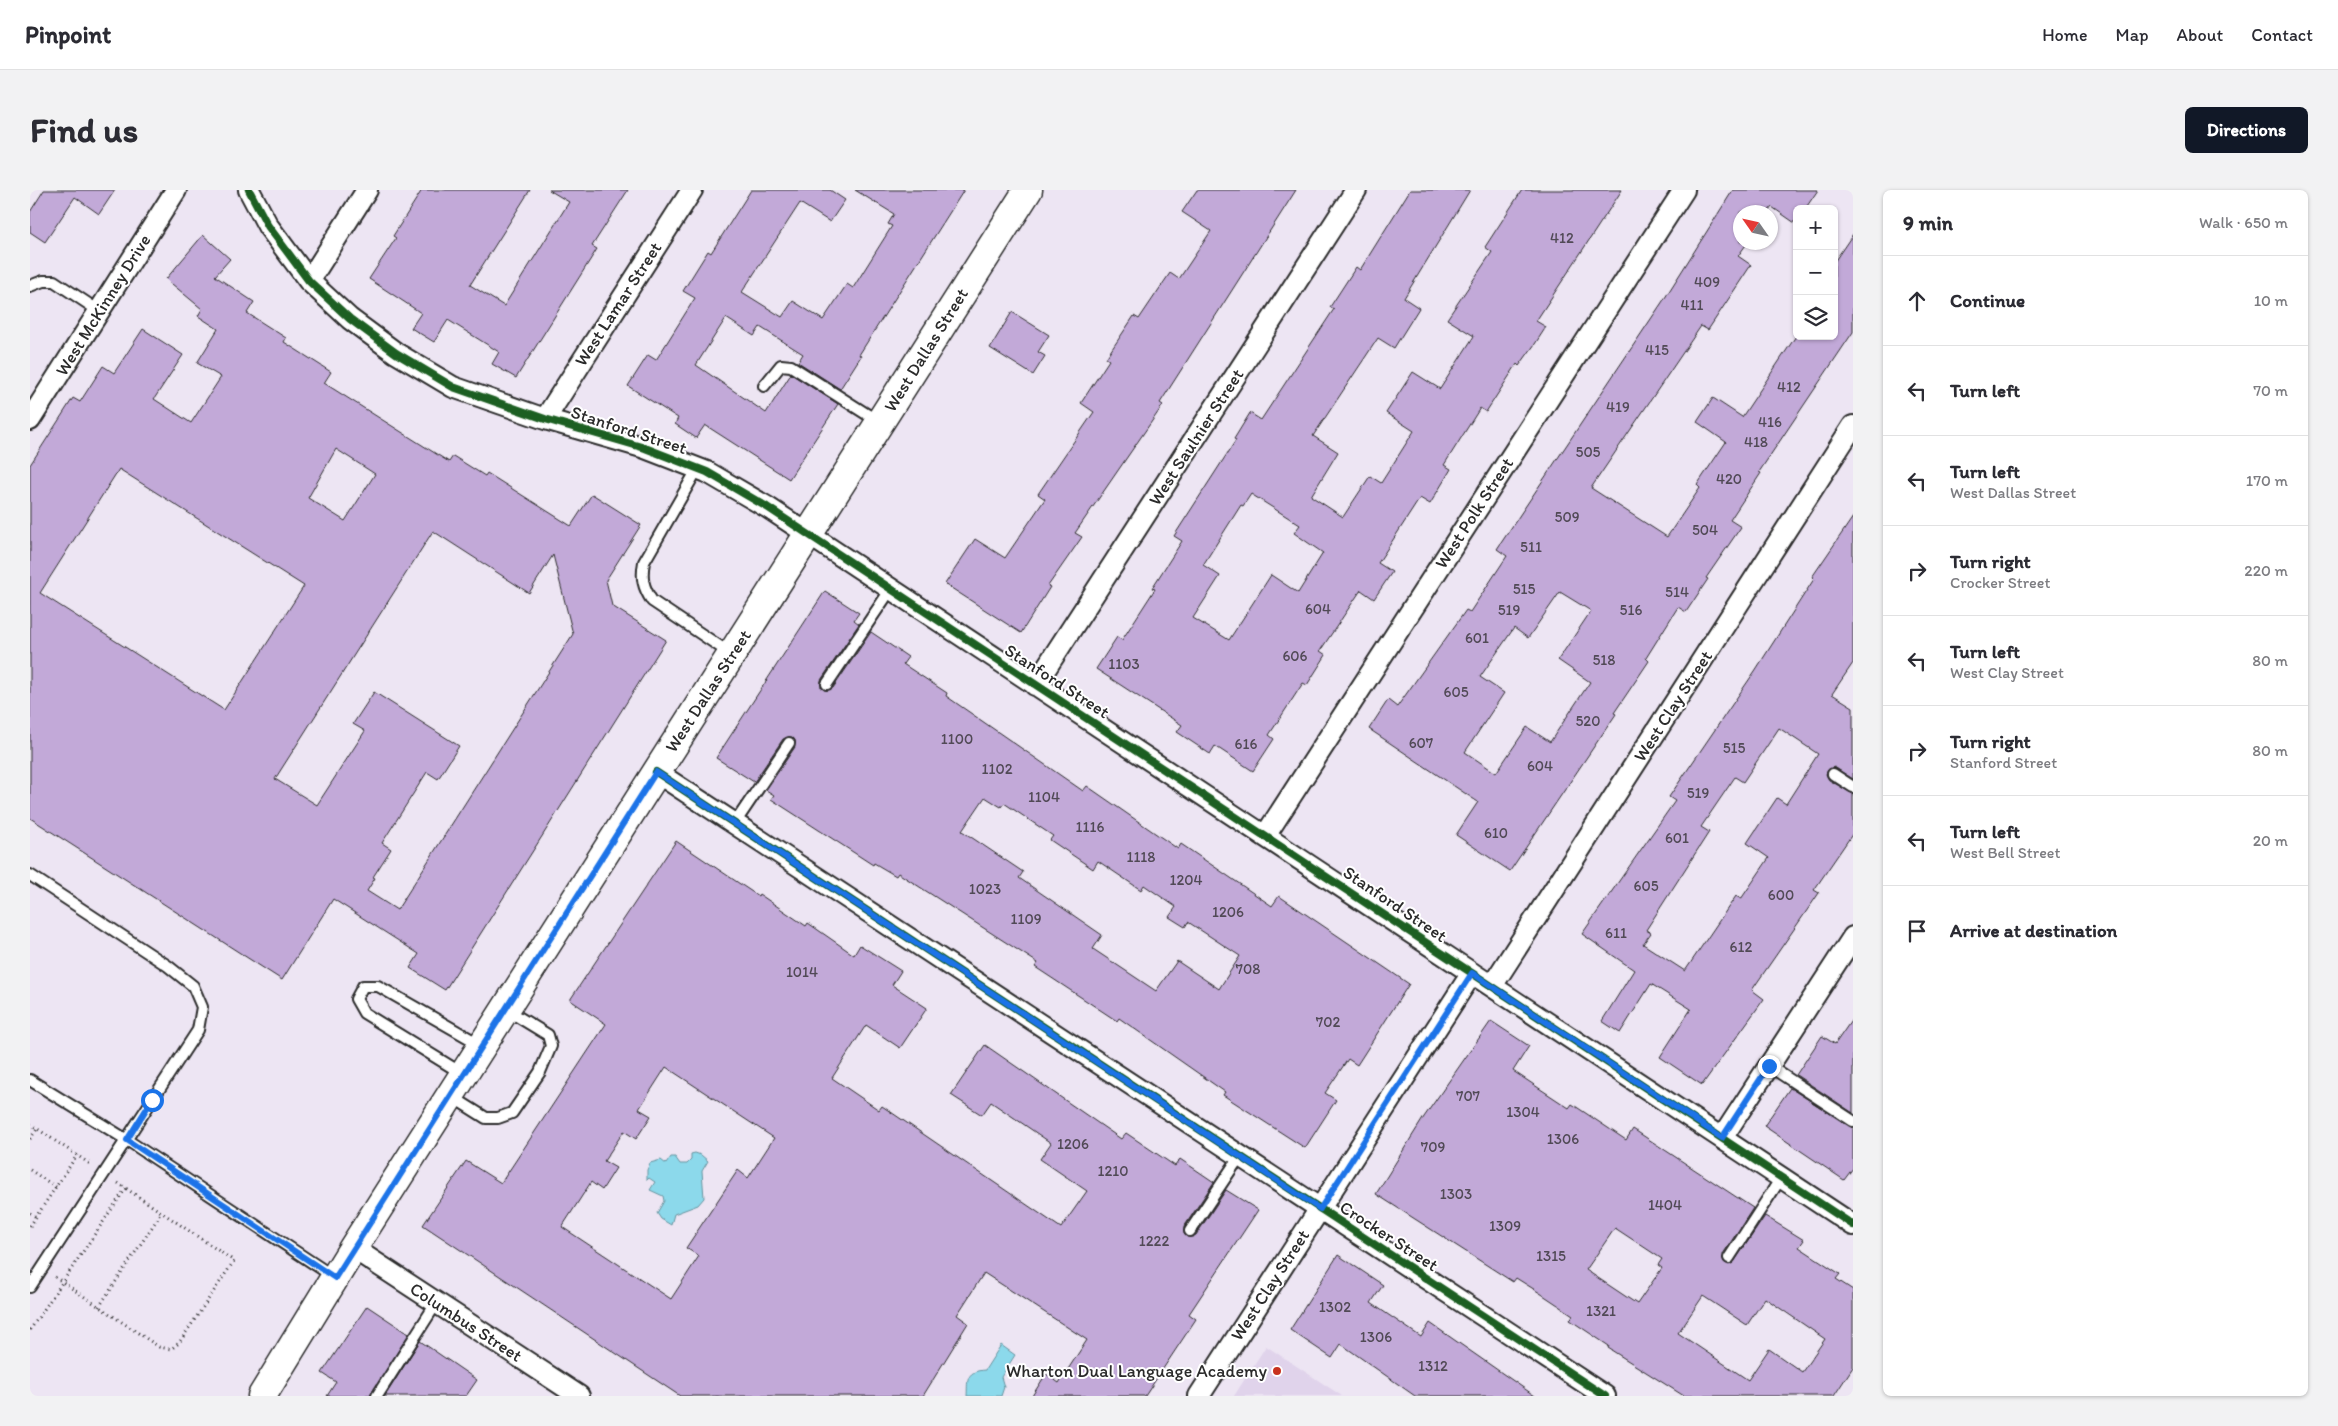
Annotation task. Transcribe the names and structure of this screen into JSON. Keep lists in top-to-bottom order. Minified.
{"streets":{"main road":["West Dallas Street"],"street":["West Lamar Street","West McKinney Drive","Stanford Street","West Saulnier Street","West Polk Street","West Clay Street","Crocker Street","Columbus Street"]},"crossings":[["West Lamar Street","Stanford Street"],["West Dallas Street","Stanford Street"],["West Dallas Street","Crocker Street"],["West Dallas Street","Columbus Street"],["Stanford Street","West Saulnier Street"],["Stanford Street","West Polk Street"],["Stanford Street","West Clay Street"],["West Clay Street","Crocker Street"]],"places":["Wharton Dual Language Academy"],"house_numbers":["412","409","411","415","412","419","416","418","505","420","509","504","511","515","514","604","519","516","601","606","518","1103","605","520","1100","607","616","515","604","1102","519","1104","1116","610","601","1118","1204","605","1023","600","1206","1109","611","612","708","1014","702","707","1304","1306","1206","709","1210","1303","1404","1309","1222","1315","1302","1321","1306","1312"],"north":"top left","page":{"header":"Pinpoint","nav":["Home","Map","About","Contact"],"buttons":"Directions","title":"Find us","heading":["9 min","Walk · 650 m"],"map_buttons":["+","−"],"list":[["Continue","10 m"],["Turn left","70 m"],["Turn left","West Dallas Street","170 m"],["Turn right","Crocker Street","220 m"],["Turn left","West Clay Street","80 m"],["Turn right","Stanford Street","80 m"],["Turn left","West Bell Street","20 m"],"Arrive at destination"]}}
